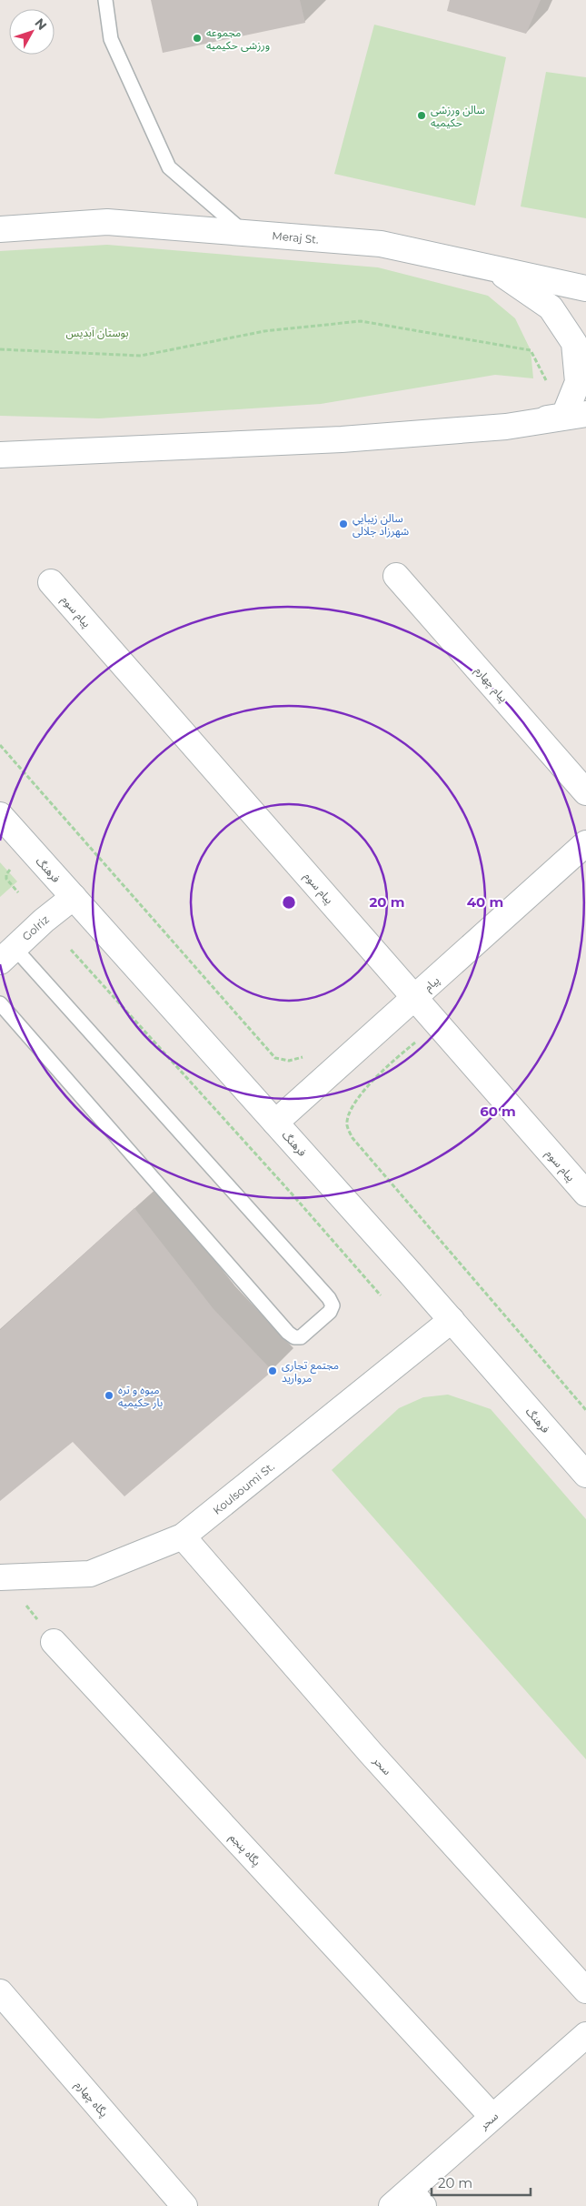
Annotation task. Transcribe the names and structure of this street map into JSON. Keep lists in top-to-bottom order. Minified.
{"streets":{"street":["Meraj St.","پیام سوم","پیام چهارم","فرهنگ","Golriz","پیام","Koulsoumi St.","سحر","پگاه پنجم","پگاه چهارم"]},"crossings":[["پیام سوم","پیام"],["فرهنگ","Golriz"],["فرهنگ","پیام"],["فرهنگ","Koulsoumi St."],["Koulsoumi St.","سحر"],["سحر","پگاه پنجم"]],"parks":["بوستان آبدیس"],"places":["مجموعه ورزشی حکیمیه","سالن ورزشی حکیمیه","سالن زيبايي شهرزاد جلالى","مجتمع تجاری مروارید","میوه و تره بار حکیمیه"],"scale_bar":"20 m","north":"top right","rings":["20 m","40 m","60 m"]}
